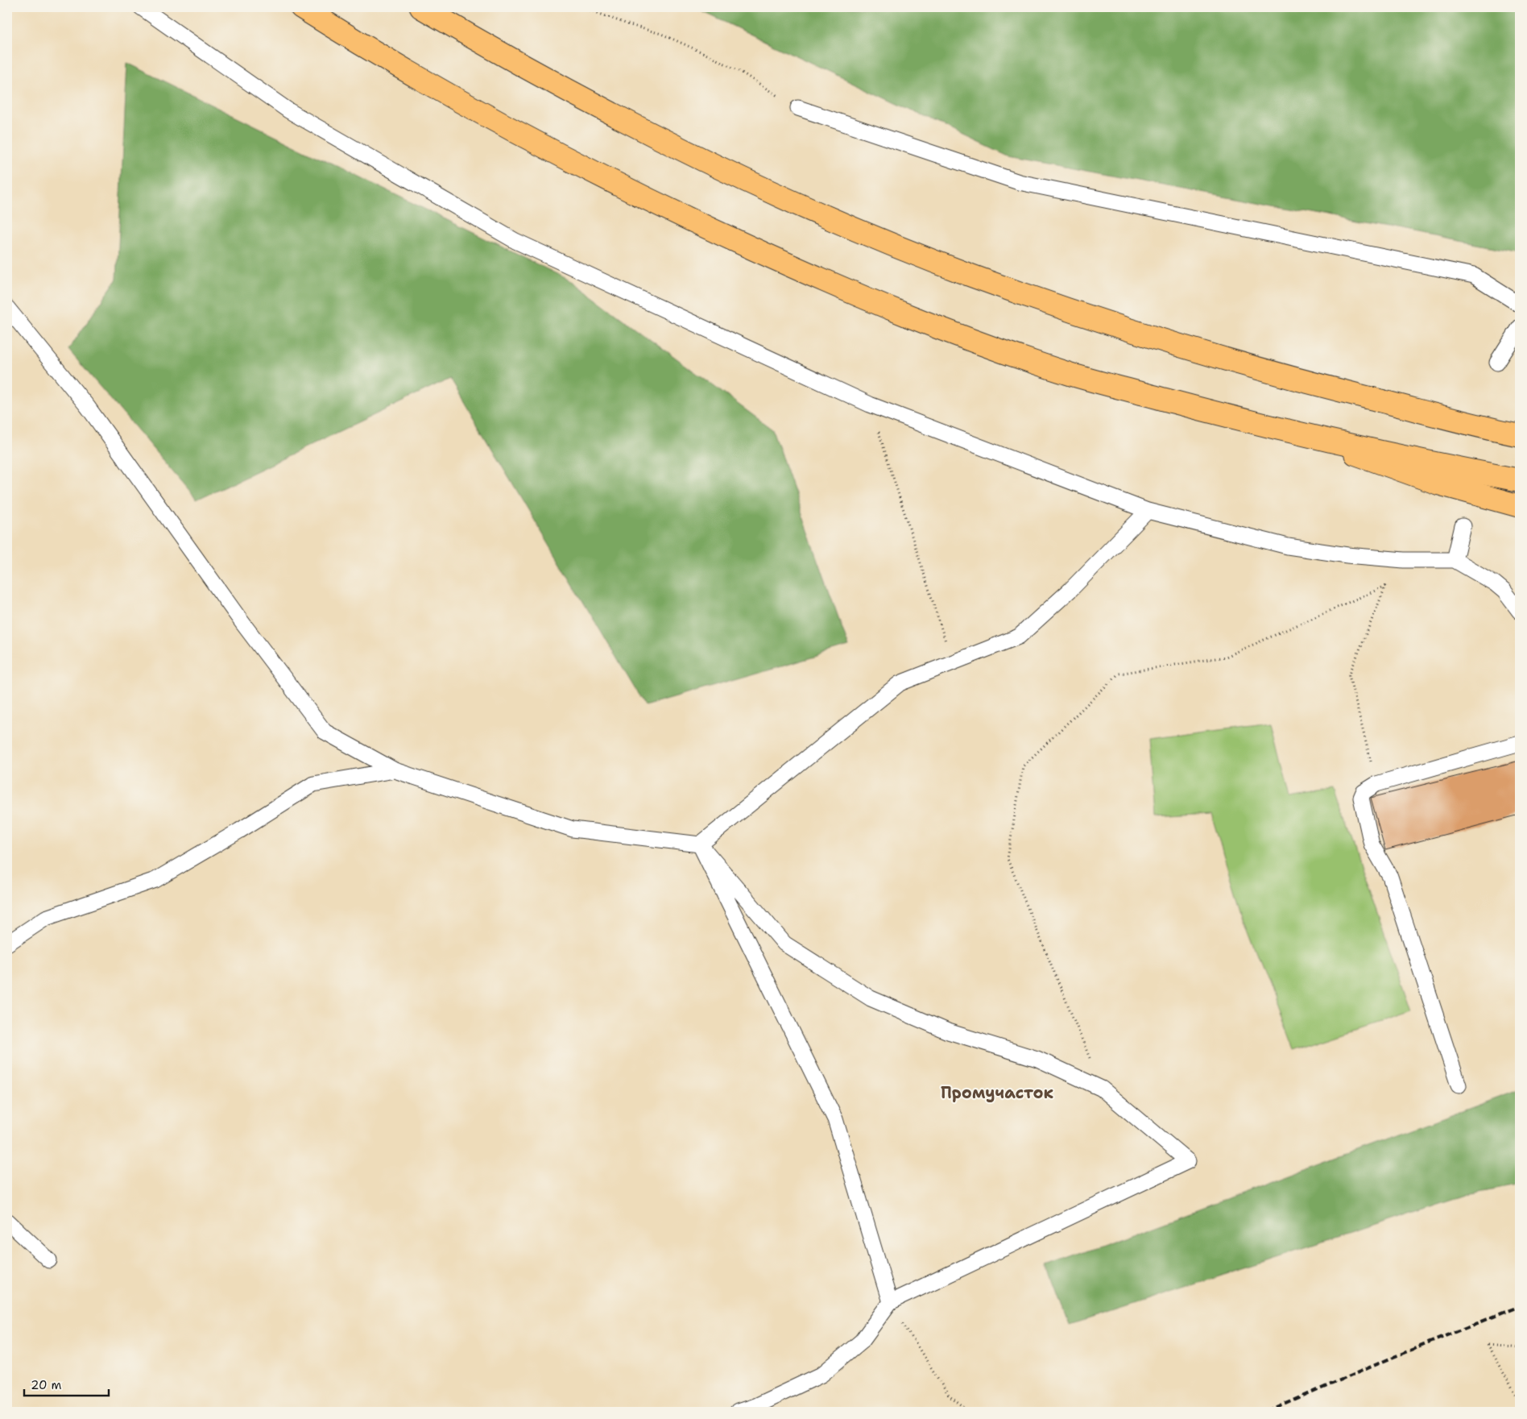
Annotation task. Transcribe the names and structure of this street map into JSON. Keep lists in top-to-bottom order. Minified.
{"districts":["Промучасток"],"scale_bar":"20 m"}
